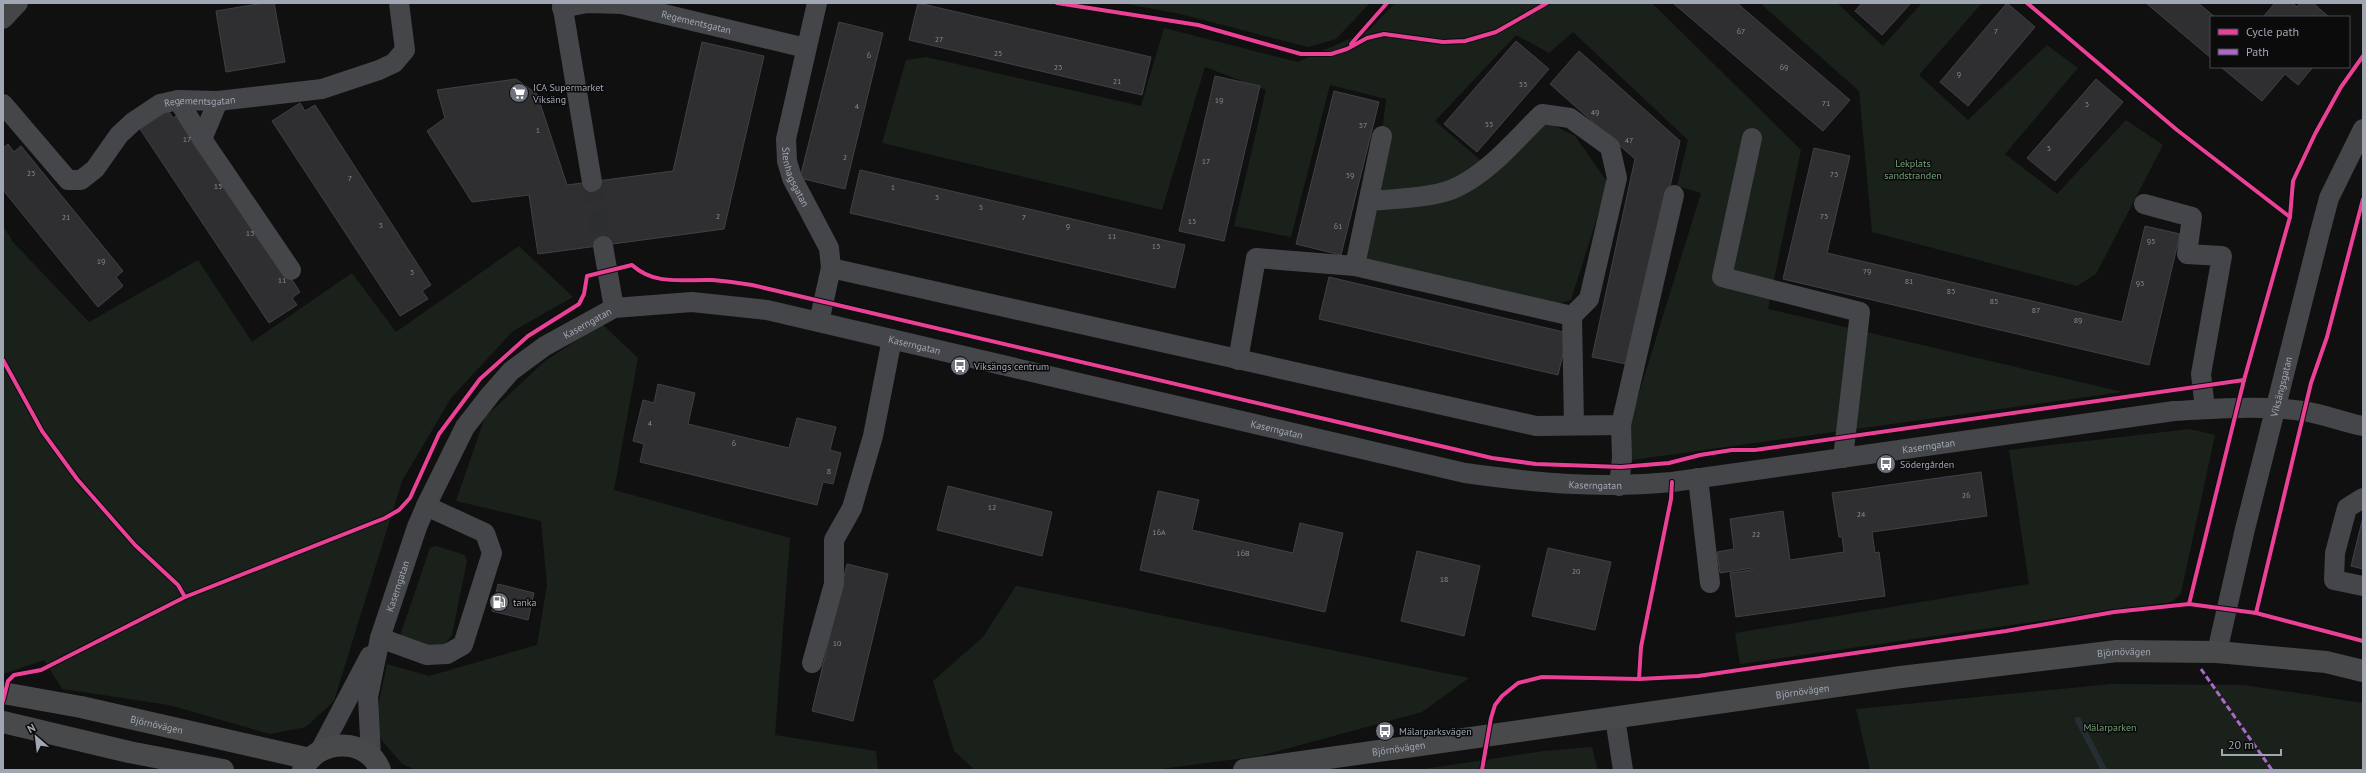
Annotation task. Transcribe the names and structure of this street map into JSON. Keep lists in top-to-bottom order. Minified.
{"streets":{"main road":["Björnövägen"],"street":["Regementsgatan","Stenhagsgatan","Kaserngatan","Viksängsgatan"]},"crossings":[["Regementsgatan","Stenhagsgatan"],["Stenhagsgatan","Kaserngatan"],["Kaserngatan","Viksängsgatan"],["Kaserngatan","Björnövägen"],["Viksängsgatan","Björnövägen"]],"parks":["Lekplats sandstranden","Mälarparken"],"places":{"supermarket":["ICA Supermarket Viksäng"],"bus stop":["Viksängs centrum","Södergården","Mälarparksvägen"],"fuel station":["tanka"]},"house_numbers":["67","7","27","25","6","23","69","9","21","53","19","71","3","4","49","55","57","1","17","47","5","2","17","23","73","59","7","15","1","3","5","2","75","21","7","15","5","9","61","13","11","95","13","19","79","3","11","81","93","83","85","87","89","4","6","8","26","12","24","16A","22","16B","20","18","10"],"legend":["Cycle path","Path"],"scale_bar":"20 m","north":"top left"}
